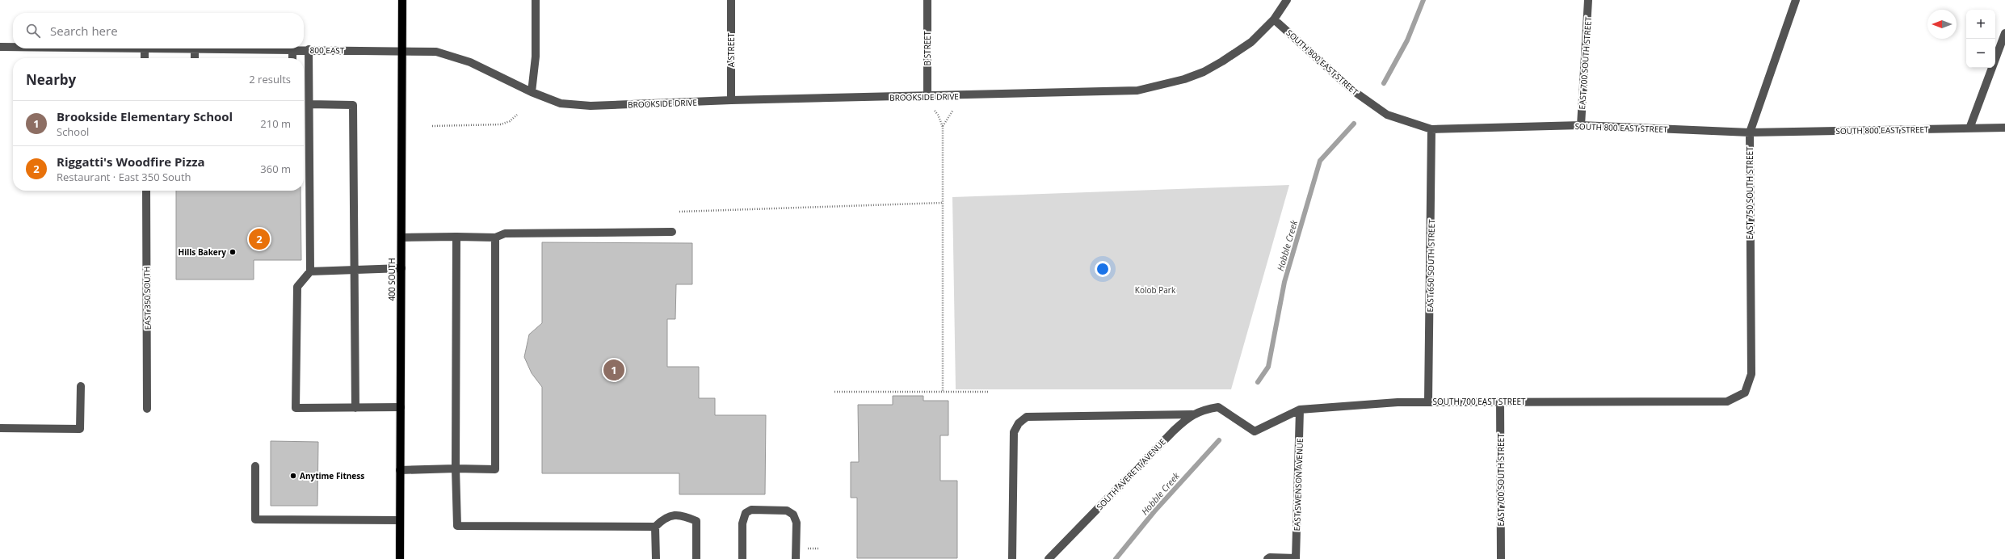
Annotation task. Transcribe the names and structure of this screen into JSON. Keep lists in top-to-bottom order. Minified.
{"streets":{"main road":["400 SOUTH"],"street":["B STREET","800 EAST","A STREET","SOUTH 800 EAST STREET","EAST 700 SOUTH STREET","BROOKSIDE DRIVE","EAST 750 SOUTH STREET","EAST 650 SOUTH STREET","EAST 350 SOUTH","SOUTH 700 EAST STREET","SOUTH AVERETT AVENUE","EAST SWENSON AVENUE"]},"crossings":[["B STREET","BROOKSIDE DRIVE"],["800 EAST","BROOKSIDE DRIVE"],["800 EAST","400 SOUTH"],["A STREET","BROOKSIDE DRIVE"],["SOUTH 800 EAST STREET","EAST 700 SOUTH STREET"],["SOUTH 800 EAST STREET","BROOKSIDE DRIVE"],["SOUTH 800 EAST STREET","EAST 750 SOUTH STREET"],["SOUTH 800 EAST STREET","EAST 650 SOUTH STREET"],["EAST 700 SOUTH STREET","SOUTH 700 EAST STREET"],["BROOKSIDE DRIVE","400 SOUTH"],["EAST 750 SOUTH STREET","SOUTH 700 EAST STREET"],["EAST 650 SOUTH STREET","SOUTH 700 EAST STREET"],["SOUTH 700 EAST STREET","SOUTH AVERETT AVENUE"],["SOUTH 700 EAST STREET","EAST SWENSON AVENUE"]],"water":["Hobble Creek"],"parks":["Kolob Park"],"places":["Hills Bakery","Anytime Fitness"],"north":"left","page":{"map_buttons":["+","−"],"search":"Search here","heading":["Nearby","2 results"],"list":[{"mark":"1","name":"Brookside Elementary School","note":"School","value":"210 m"},{"mark":"2","name":"Riggatti's Woodfire Pizza","note":"Restaurant · East 350 South","value":"360 m"}],"pins":["2","1"]}}
